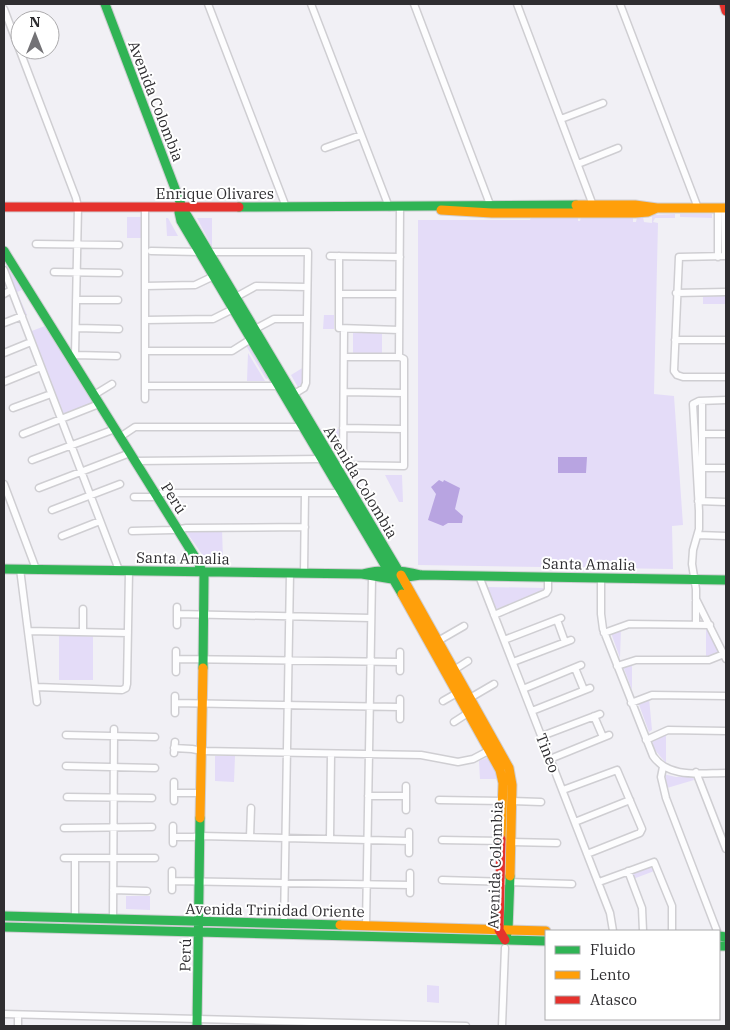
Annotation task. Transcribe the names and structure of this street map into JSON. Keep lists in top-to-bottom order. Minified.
{"streets":{"main road":["Avenida Colombia","Enrique Olivares","Perú","Santa Amalia","Avenida Trinidad Oriente"],"street":["Tineo"]},"crossings":[["Avenida Colombia","Enrique Olivares"],["Avenida Colombia","Santa Amalia"],["Avenida Colombia","Avenida Trinidad Oriente"],["Perú","Santa Amalia"],["Perú","Avenida Trinidad Oriente"],["Santa Amalia","Tineo"]],"legend":["Fluido","Lento","Atasco"],"north":"top"}
